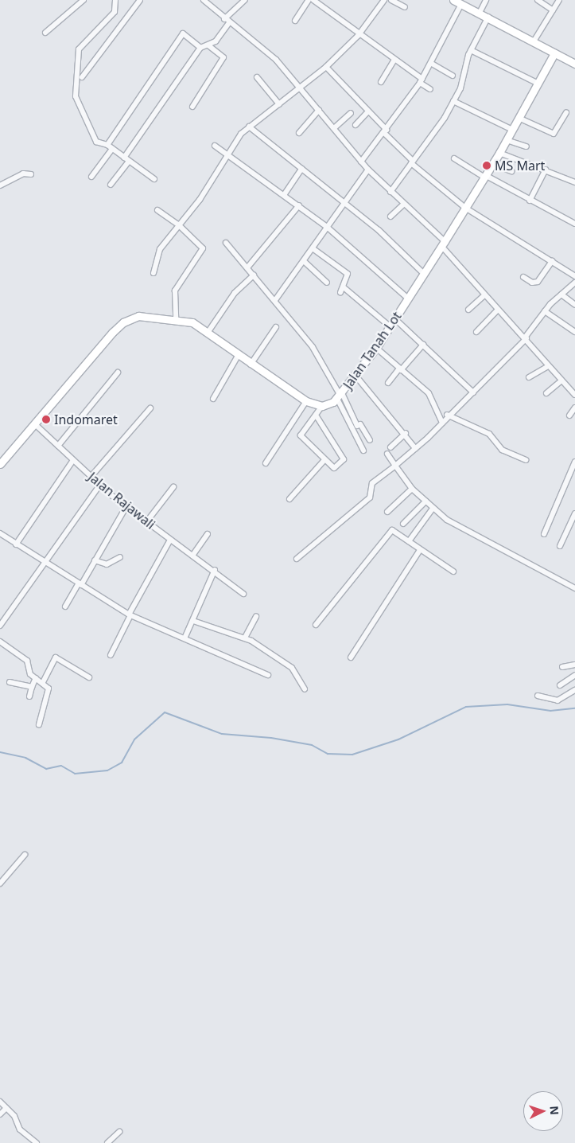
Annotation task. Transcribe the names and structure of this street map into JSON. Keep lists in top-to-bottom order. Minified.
{"streets":{"main road":["Jalan Tanah Lot"],"street":["Jalan Rajawali"]},"places":["MS Mart","Indomaret"],"north":"right"}
